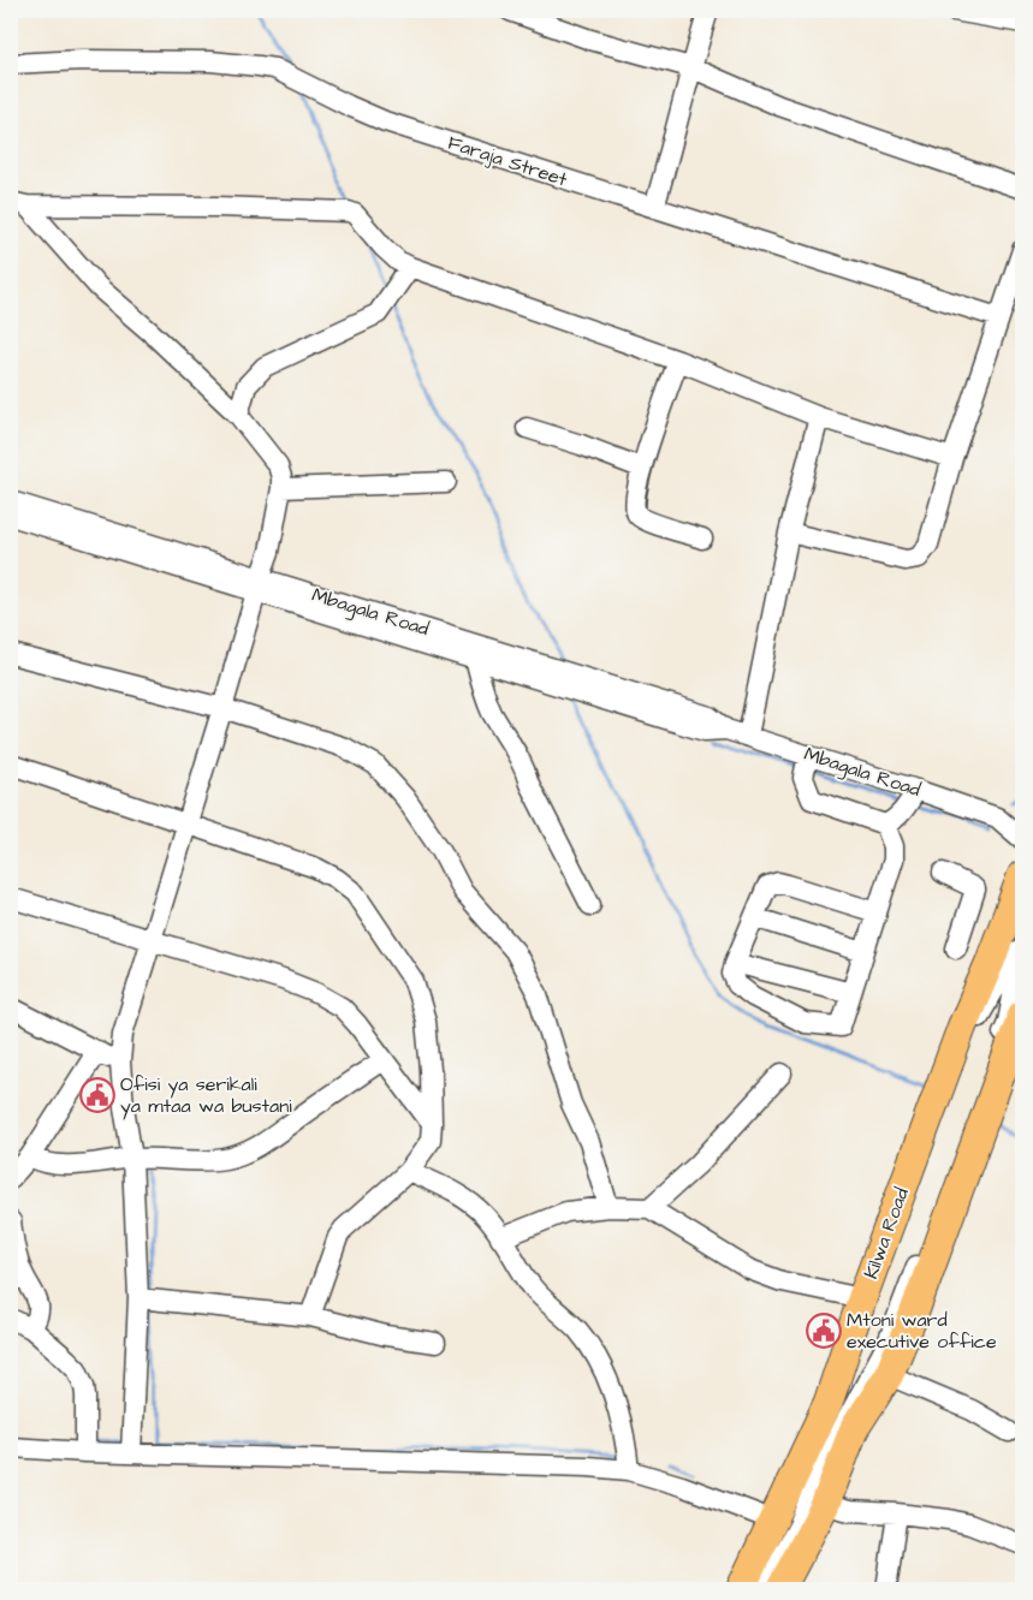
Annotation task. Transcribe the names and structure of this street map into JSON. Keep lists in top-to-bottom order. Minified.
{"streets":{"highway":["Kilwa Road"],"street":["Faraja Street","Mbagala Road"]},"places":{"public building":["Ofisi ya serikali ya mtaa wa bustani","Mtoni ward executive office"]}}
